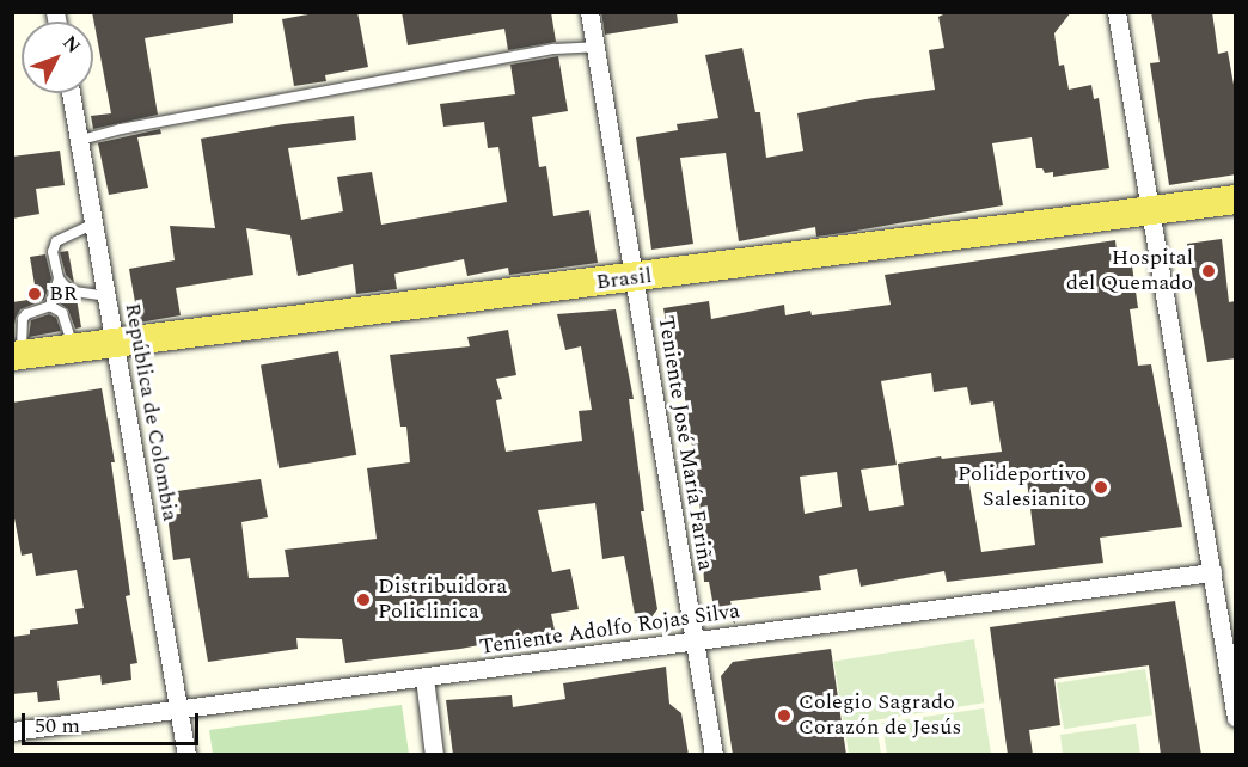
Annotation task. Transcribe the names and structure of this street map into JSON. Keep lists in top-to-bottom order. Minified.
{"streets":{"main road":["Brasil"],"street":["República de Colombia","Teniente José María Fariña","Teniente Adolfo Rojas Silva"]},"crossings":[["Brasil","República de Colombia"],["Brasil","Teniente José María Fariña"],["República de Colombia","Teniente Adolfo Rojas Silva"],["Teniente José María Fariña","Teniente Adolfo Rojas Silva"]],"places":["Hospital del Quemado","BR","Polideportivo Salesianito","Distribuidora Policlinica","Colegio Sagrado Corazón de Jesús"],"scale_bar":"50 m","north":"top right"}
